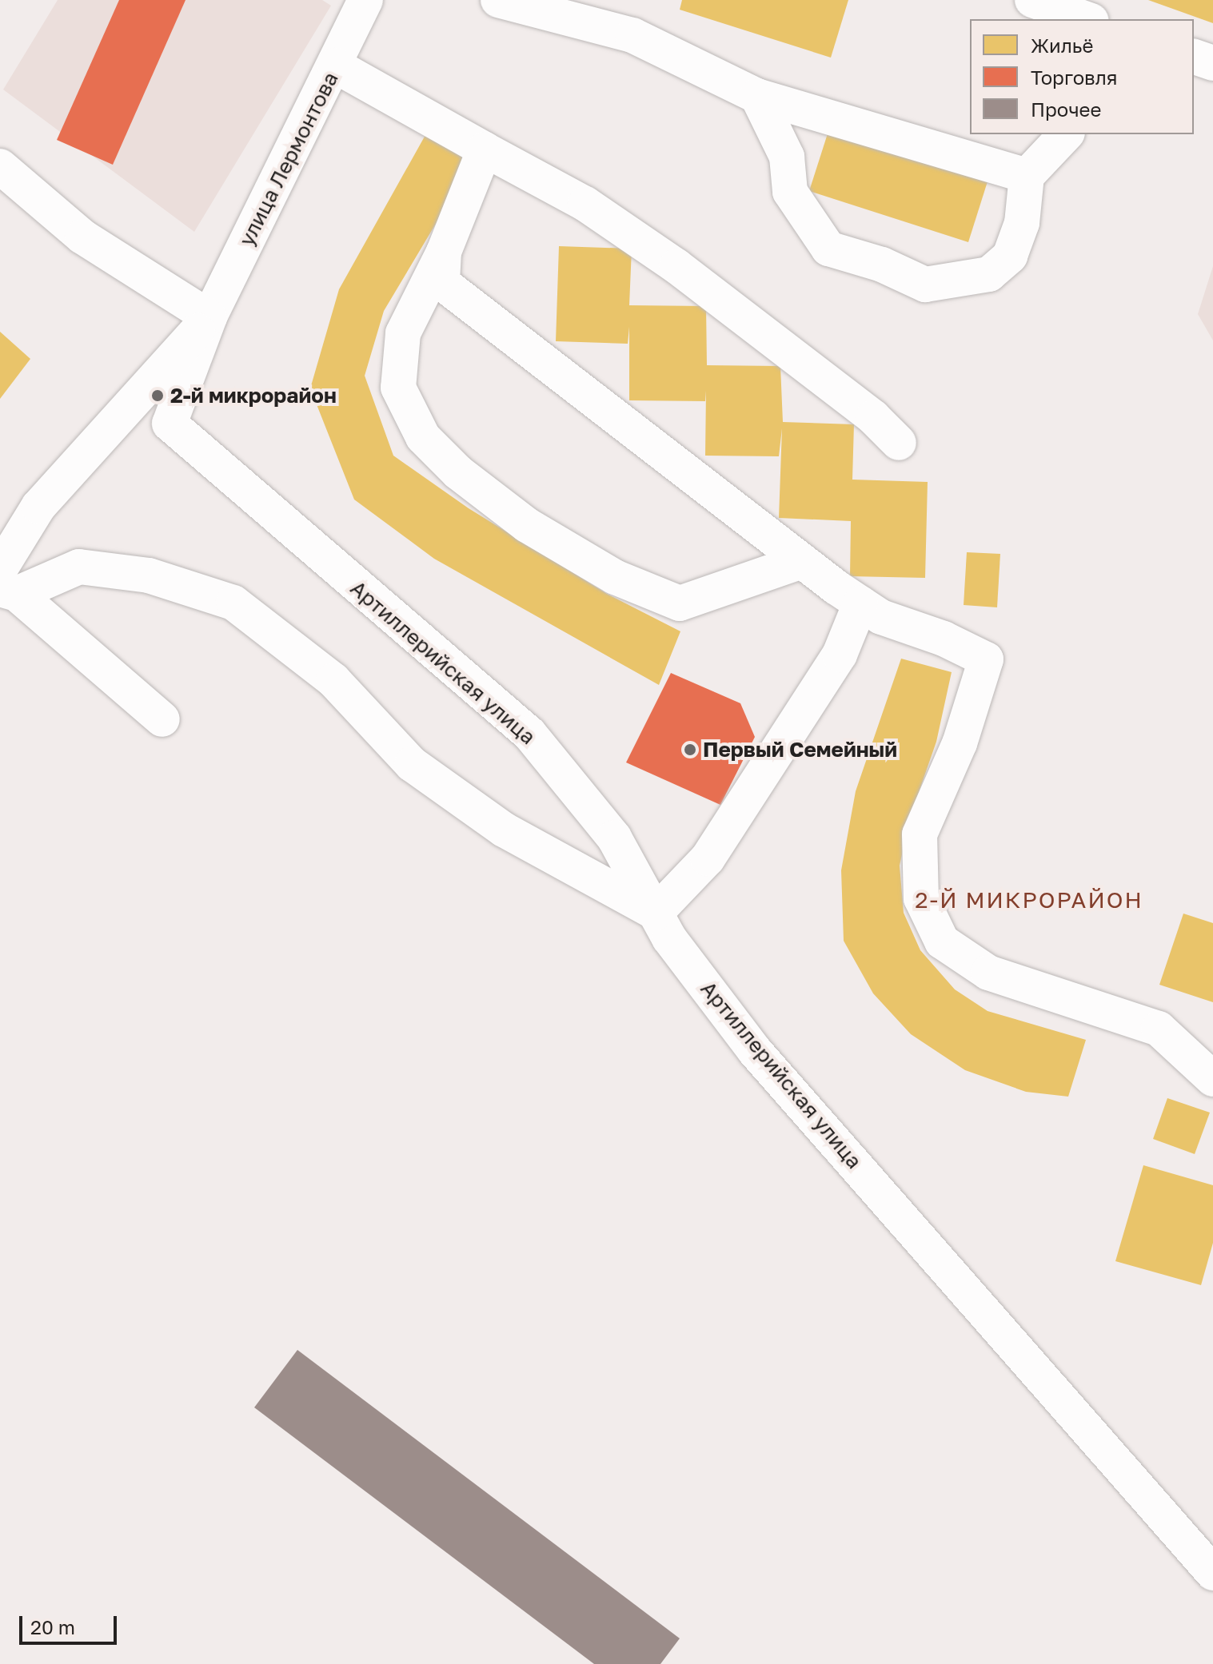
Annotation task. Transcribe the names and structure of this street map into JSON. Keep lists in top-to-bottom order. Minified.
{"streets":{"street":["улица Лермонтова","Артиллерийская улица"]},"crossings":[["улица Лермонтова","Артиллерийская улица"]],"districts":["2-Й МИКРОРАЙОН"],"places":["2-й микрорайон","Первый Семейный"],"legend":["Жильё","Торговля","Прочее"],"scale_bar":"20 m"}
